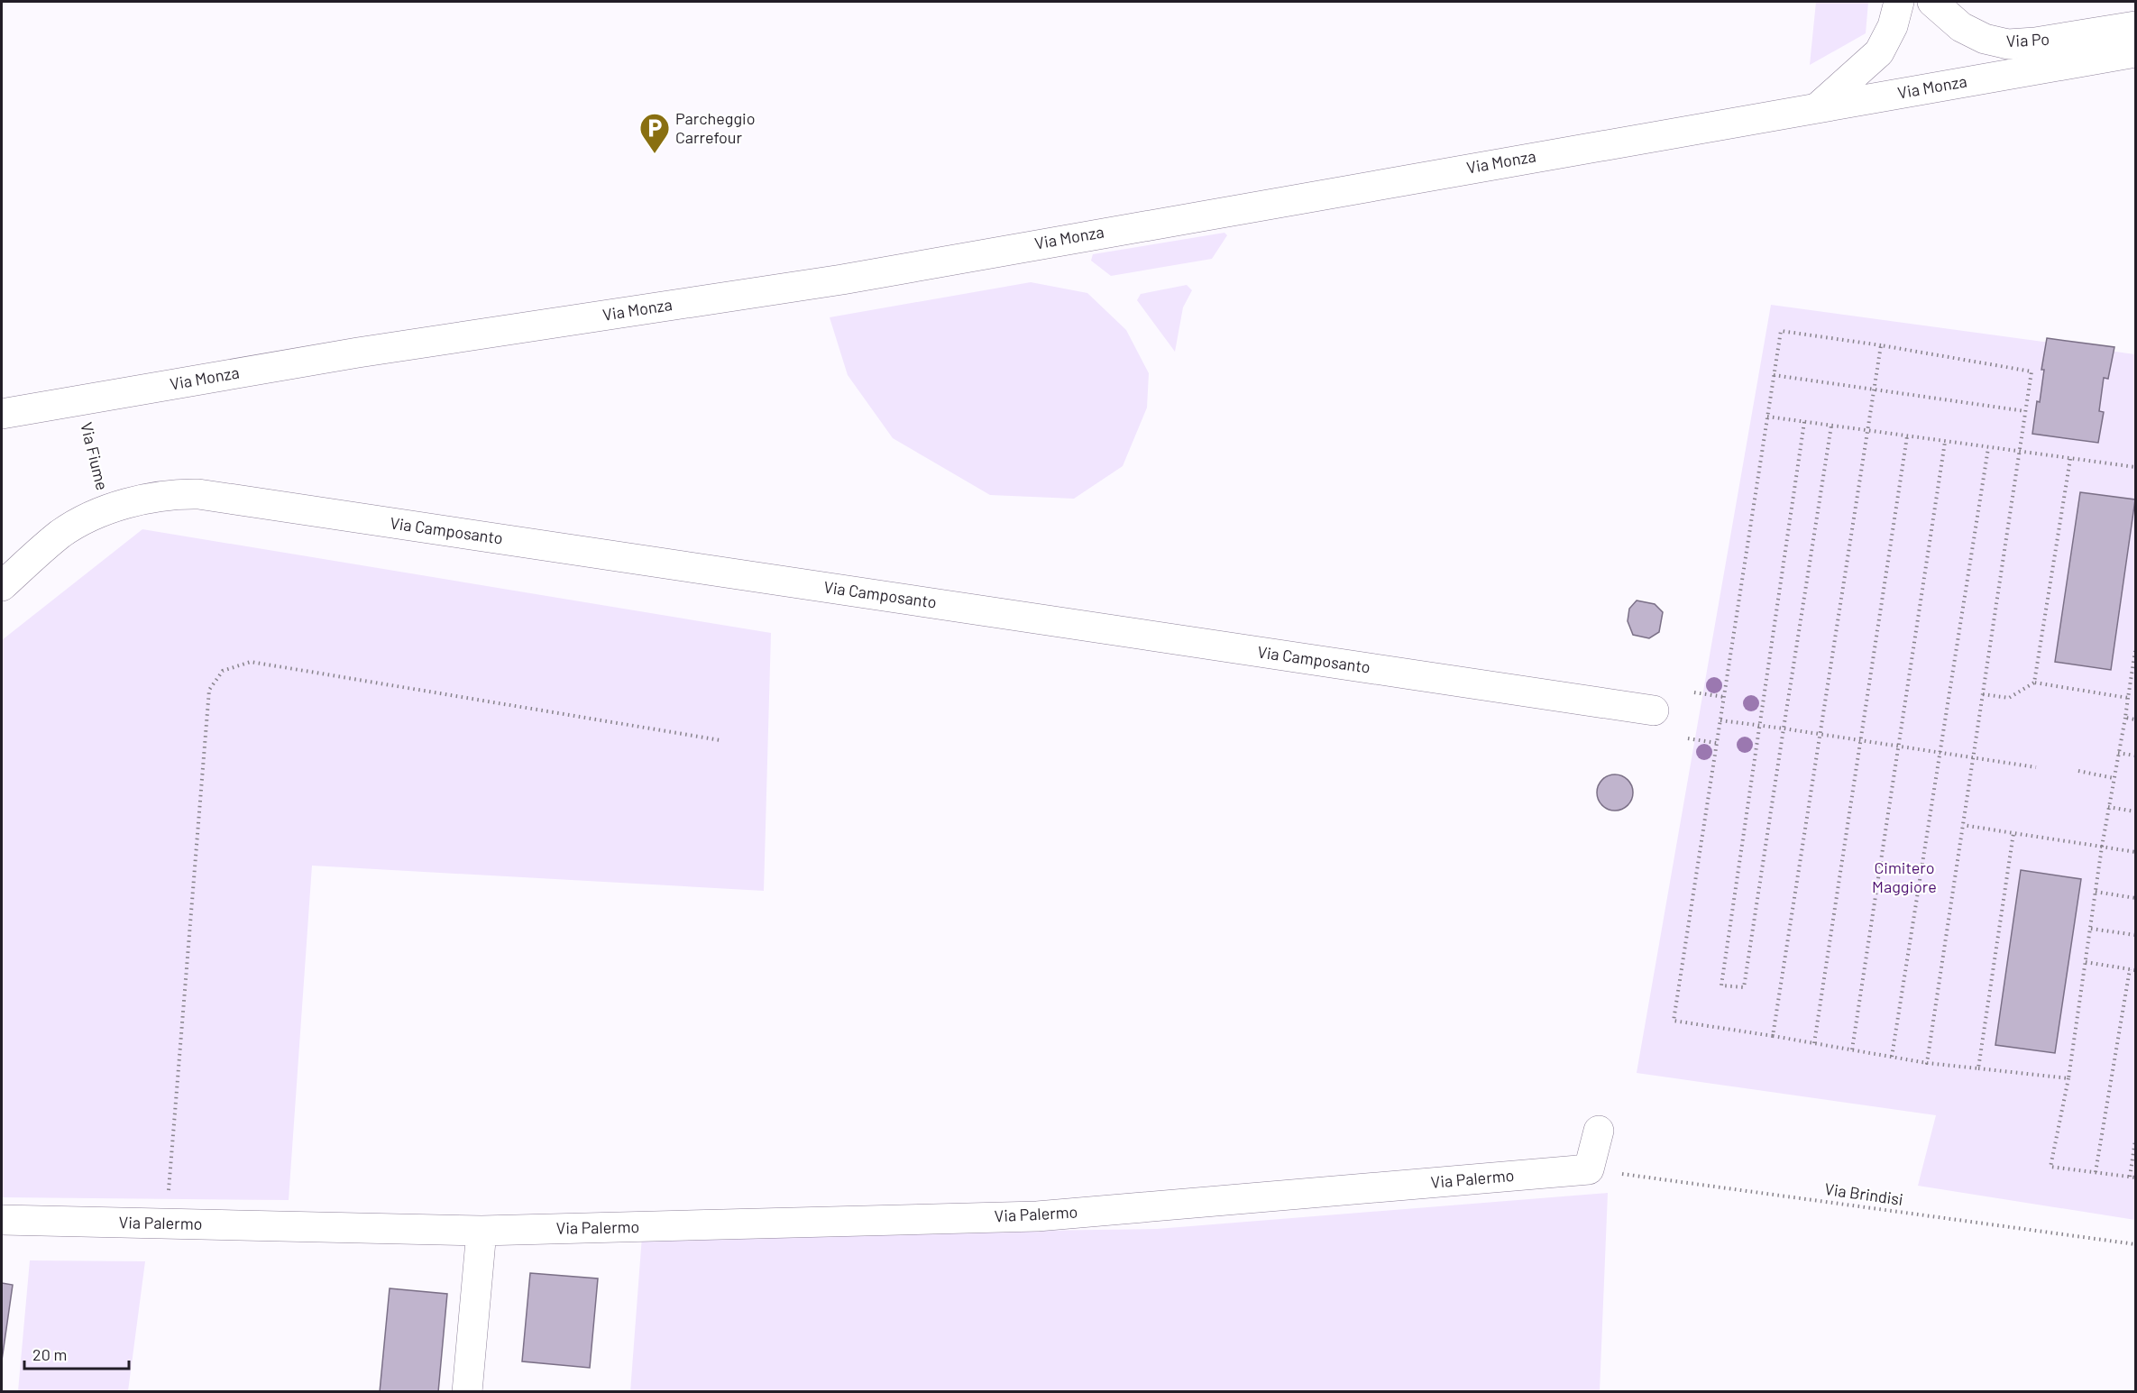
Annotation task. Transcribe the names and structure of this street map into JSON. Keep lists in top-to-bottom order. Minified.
{"streets":{"street":["Via Po","Via Monza","Via Fiume","Via Camposanto","Via Palermo"],"path":["Via Brindisi"]},"crossings":[["Via Monza","Via Fiume"],["Via Fiume","Via Camposanto"],["Via Palermo","Via Brindisi"]],"parks":["Cimitero Maggiore"],"places":{"parking":["Parcheggio Carrefour"]},"scale_bar":"20 m"}
